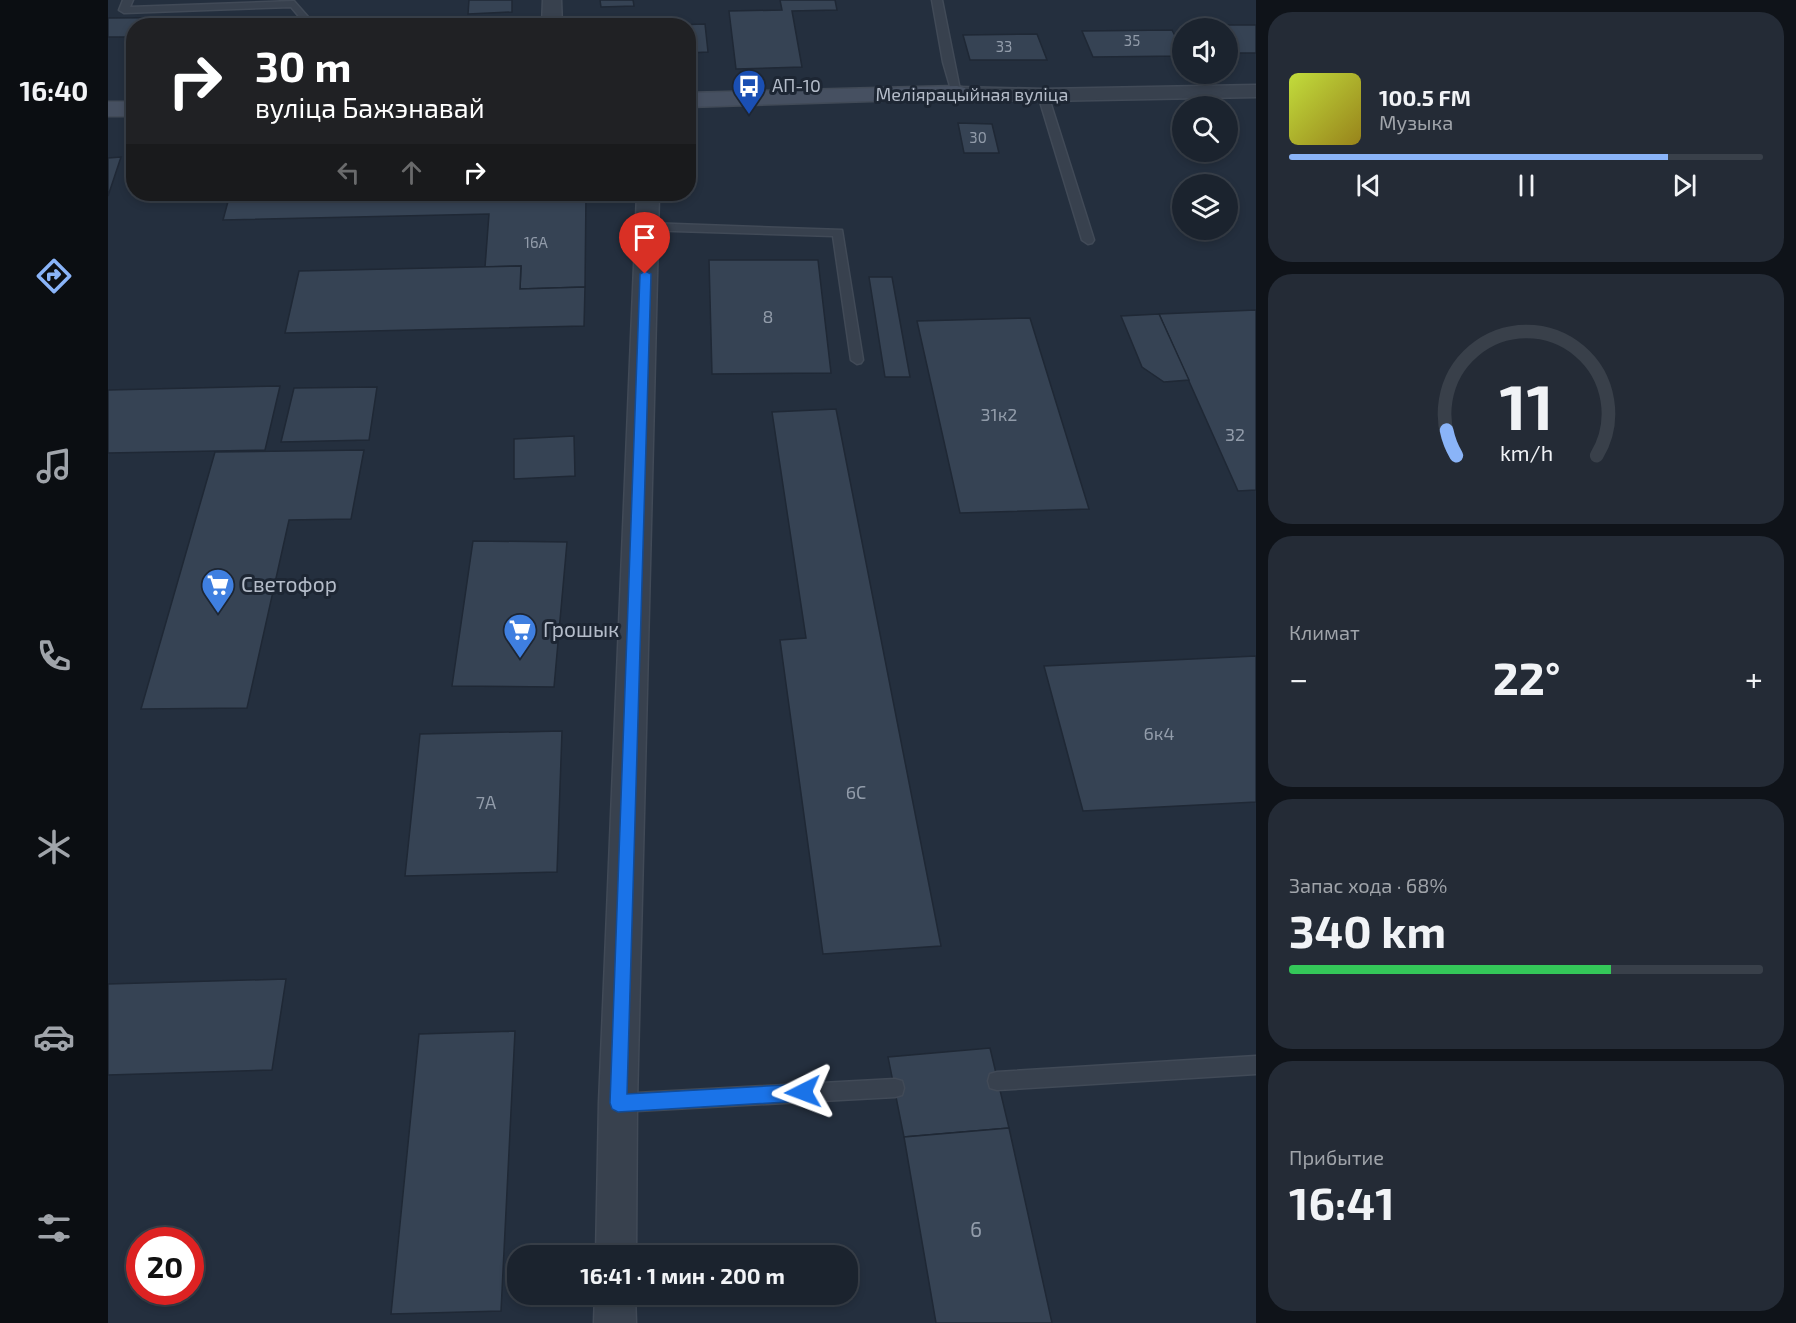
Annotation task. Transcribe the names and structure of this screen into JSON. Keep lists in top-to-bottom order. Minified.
{"streets":{"street":["Меліярацыйная вуліца"]},"places":{"bus stop":["АП-10"],"supermarket":["Светофор","Грошык"]},"house_numbers":["35","33","30","16А","8","31к2","32","6к4","6С","7А","6"],"page":{"tabs":"16:40","turn":["30 m","вуліца Бажэнавай"],"song":["100.5 FM","Музыка"],"tile":["Климат",["Запас хода · 68%","340 km"],["Прибытие","16:41"]],"heat":["−","22°","+"],"limit":"20","trip":"16:41 · 1 мин · 200 m","gauge":["11","km/h"]}}
